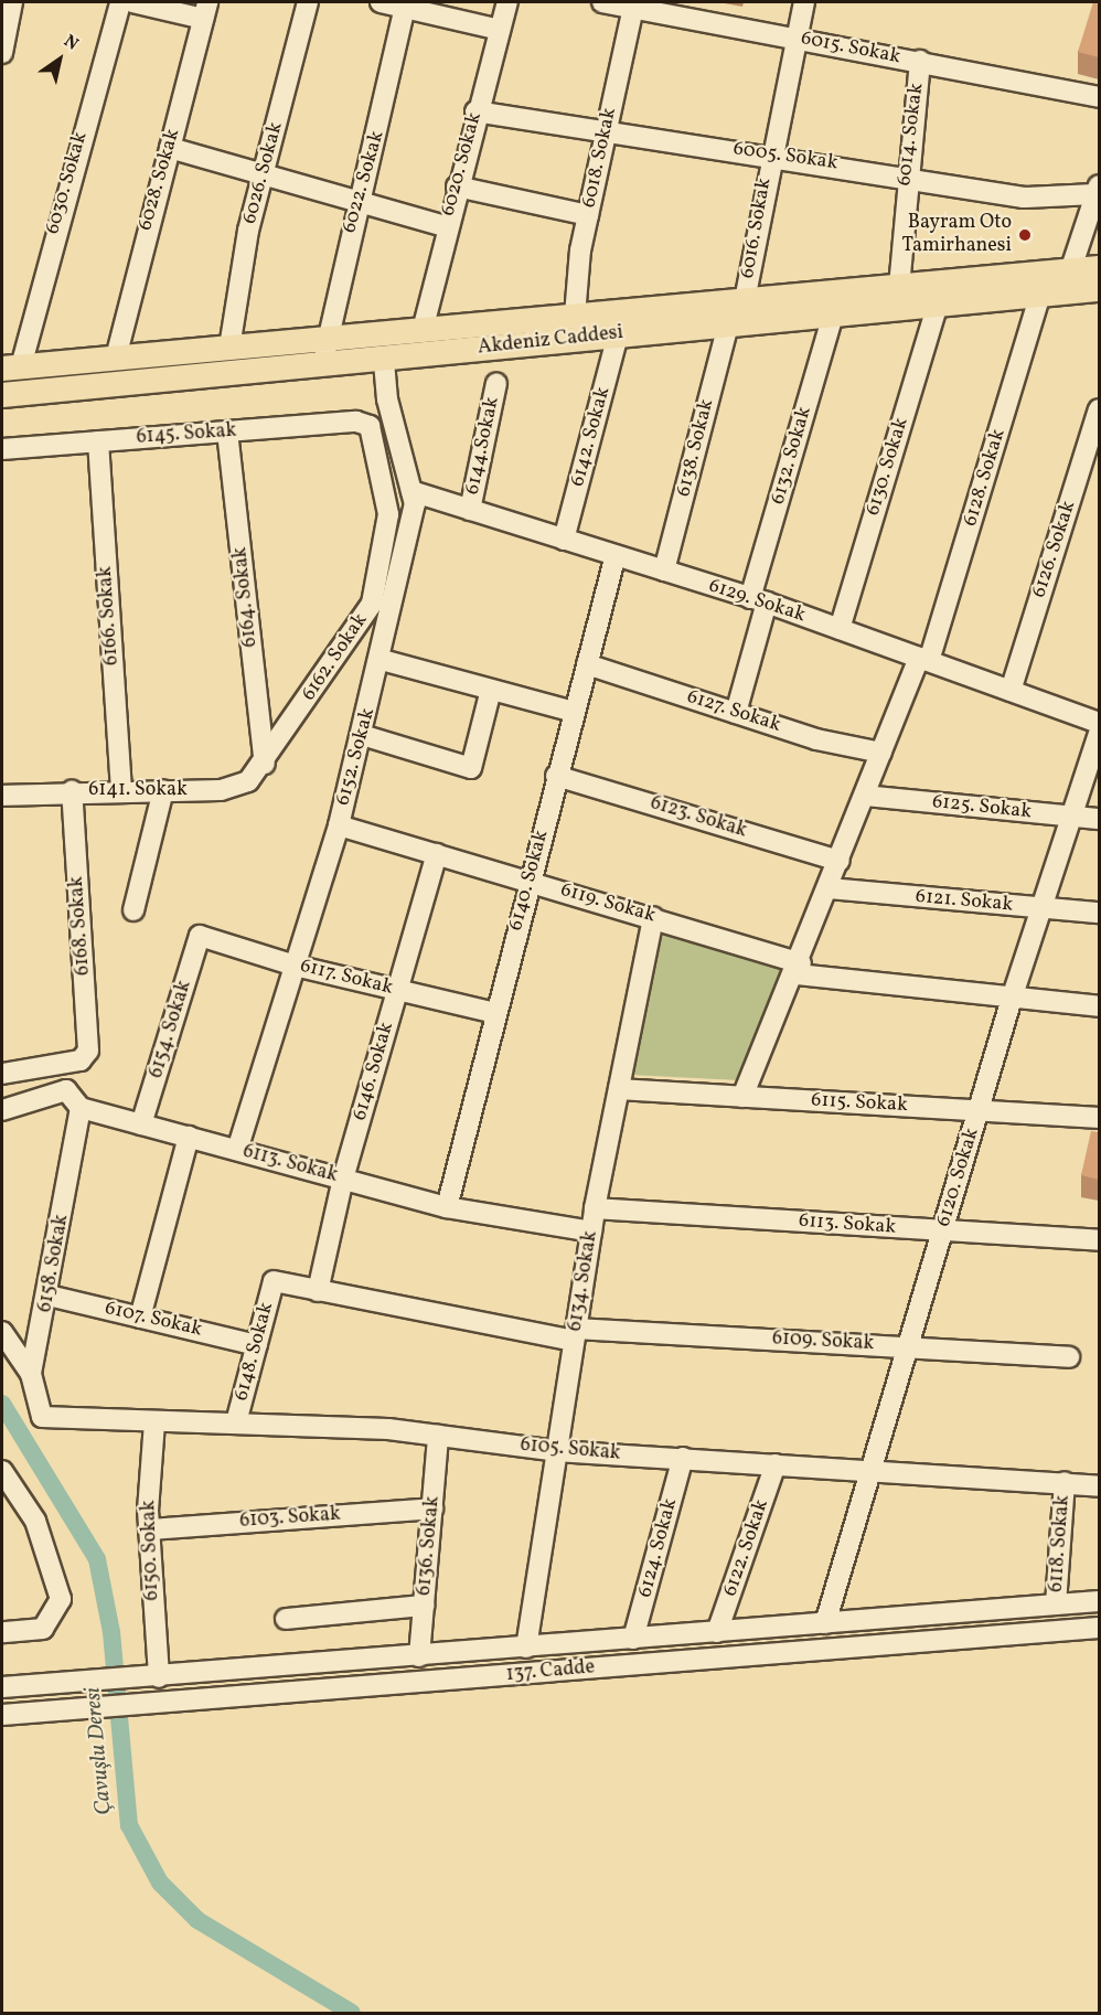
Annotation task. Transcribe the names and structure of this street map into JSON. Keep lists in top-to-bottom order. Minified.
{"streets":{"main road":["Akdeniz Caddesi"],"street":["6015. Sokak","6014. Sokak","6005. Sokak","6018. Sokak","6020. Sokak","6026. Sokak","6028. Sokak","6022. Sokak","6030. Sokak","6016. Sokak","6145. Sokak","6142. Sokak","6144.Sokak","6138. Sokak","6132. Sokak","6130. Sokak","6128. Sokak","6126. Sokak","6164. Sokak","6129. Sokak","6166. Sokak","6162. Sokak","6127. Sokak","6152. Sokak","6141. Sokak","6125. Sokak","6123. Sokak","6140. Sokak","6121. Sokak","6119. Sokak","6168. Sokak","6117. Sokak","6154. Sokak","6146. Sokak","6115. Sokak","6113. Sokak","6120. Sokak","6158. Sokak","6134. Sokak","6107. Sokak","6109. Sokak","6148. Sokak","6105. Sokak","6103. Sokak","6118. Sokak","6136. Sokak","6124. Sokak","6122. Sokak","6150. Sokak","137. Cadde"]},"crossings":[["6015. Sokak","6014. Sokak"],["6015. Sokak","6018. Sokak"],["6015. Sokak","6016. Sokak"],["6014. Sokak","6005. Sokak"],["6014. Sokak","Akdeniz Caddesi"],["6005. Sokak","6018. Sokak"],["6005. Sokak","6020. Sokak"],["6005. Sokak","6016. Sokak"],["6018. Sokak","Akdeniz Caddesi"],["6020. Sokak","Akdeniz Caddesi"],["6026. Sokak","Akdeniz Caddesi"],["6028. Sokak","Akdeniz Caddesi"],["6022. Sokak","Akdeniz Caddesi"],["6030. Sokak","Akdeniz Caddesi"],["6016. Sokak","Akdeniz Caddesi"],["Akdeniz Caddesi","6142. Sokak"],["Akdeniz Caddesi","6138. Sokak"],["Akdeniz Caddesi","6132. Sokak"],["Akdeniz Caddesi","6130. Sokak"],["Akdeniz Caddesi","6128. Sokak"],["Akdeniz Caddesi","6152. Sokak"],["6145. Sokak","6164. Sokak"],["6145. Sokak","6166. Sokak"],["6145. Sokak","6162. Sokak"],["6142. Sokak","6129. Sokak"],["6144.Sokak","6129. Sokak"],["6138. Sokak","6129. Sokak"],["6132. Sokak","6129. Sokak"],["6132. Sokak","6127. Sokak"],["6130. Sokak","6129. Sokak"],["6128. Sokak","6129. Sokak"],["6128. Sokak","6127. Sokak"],["6128. Sokak","6125. Sokak"],["6128. Sokak","6123. Sokak"],["6128. Sokak","6121. Sokak"],["6128. Sokak","6119. Sokak"],["6128. Sokak","6115. Sokak"],["6126. Sokak","6129. Sokak"],["6164. Sokak","6162. Sokak"],["6164. Sokak","6141. Sokak"],["6129. Sokak","6152. Sokak"],["6129. Sokak","6140. Sokak"],["6166. Sokak","6141. Sokak"],["6162. Sokak","6141. Sokak"],["6127. Sokak","6140. Sokak"],["6152. Sokak","6119. Sokak"],["6152. Sokak","6117. Sokak"],["6152. Sokak","6113. Sokak"],["6141. Sokak","6168. Sokak"],["6125. Sokak","6120. Sokak"],["6123. Sokak","6140. Sokak"],["6140. Sokak","6119. Sokak"],["6140. Sokak","6117. Sokak"],["6140. Sokak","6113. Sokak"],["6121. Sokak","6120. Sokak"],["6119. Sokak","6146. Sokak"],["6119. Sokak","6120. Sokak"],["6119. Sokak","6134. Sokak"],["6117. Sokak","6154. Sokak"],["6117. Sokak","6146. Sokak"],["6154. Sokak","6113. Sokak"],["6146. Sokak","6113. Sokak"],["6146. Sokak","6109. Sokak"],["6115. Sokak","6120. Sokak"],["6115. Sokak","6134. Sokak"],["6113. Sokak","6120. Sokak"],["6113. Sokak","6158. Sokak"],["6113. Sokak","6134. Sokak"],["6120. Sokak","6109. Sokak"],["6120. Sokak","6105. Sokak"],["6120. Sokak","137. Cadde"],["6158. Sokak","6107. Sokak"],["6158. Sokak","6105. Sokak"],["6134. Sokak","6109. Sokak"],["6134. Sokak","6105. Sokak"],["6134. Sokak","137. Cadde"],["6107. Sokak","6148. Sokak"],["6109. Sokak","6148. Sokak"],["6148. Sokak","6105. Sokak"],["6105. Sokak","6118. Sokak"],["6105. Sokak","6136. Sokak"],["6105. Sokak","6124. Sokak"],["6105. Sokak","6122. Sokak"],["6105. Sokak","6150. Sokak"],["6103. Sokak","6136. Sokak"],["6103. Sokak","6150. Sokak"],["6118. Sokak","137. Cadde"],["6136. Sokak","137. Cadde"],["6124. Sokak","137. Cadde"],["6122. Sokak","137. Cadde"],["6150. Sokak","137. Cadde"]],"water":["Çavuşlu Deresi"],"places":["Bayram Oto Tamirhanesi"],"north":"top right"}
